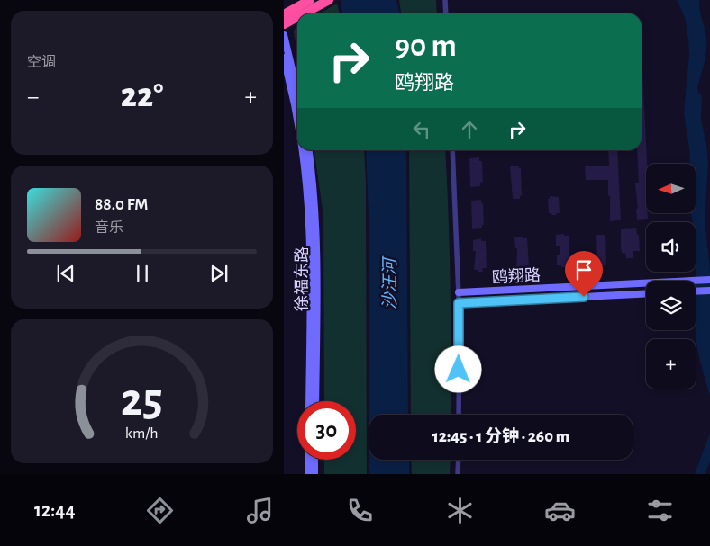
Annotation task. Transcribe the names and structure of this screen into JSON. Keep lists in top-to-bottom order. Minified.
{"streets":{"main road":["鸥翔路","徐福东路"]},"water":["沙汪河"],"north":"left","page":{"tile":"空调","turn":["90 m","鸥翔路"],"heat":["−","22°","+"],"map_buttons":"+","song":["88.0 FM","音乐"],"limit":"30","trip":"12:45 · 1 分钟 · 260 m","tabs":"12:44","gauge":["25","km/h"]}}
